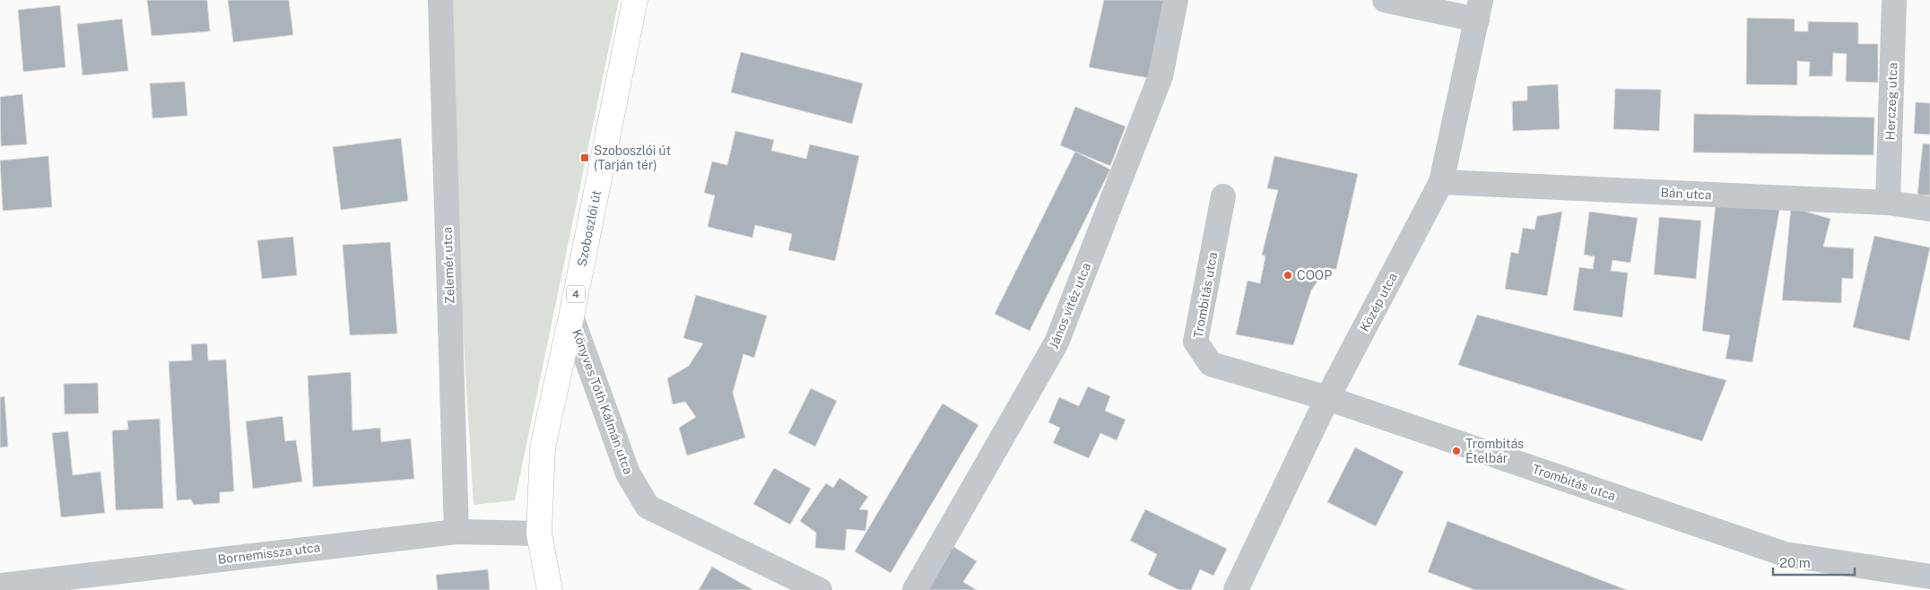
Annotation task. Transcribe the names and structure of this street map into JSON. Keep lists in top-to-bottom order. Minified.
{"streets":{"main road":["Szoboszlói út","4"],"street":["Herczeg utca","Bán utca","Zelemér utca","Trombitás utca","Közép utca","János vitéz utca","Könyves Tóth Kálmán utca","Bornemissza utca"]},"crossings":[["Herczeg utca","Bán utca"],["Bán utca","Közép utca"],["Szoboszlói út","Könyves Tóth Kálmán utca"],["Szoboszlói út","Bornemissza utca"],["Zelemér utca","Bornemissza utca"],["Trombitás utca","Közép utca"]],"places":{"transit":["Szoboszlói út (Tarján tér)"],"other":["COOP","Trombitás Ételbár"]},"scale_bar":"20 m"}
